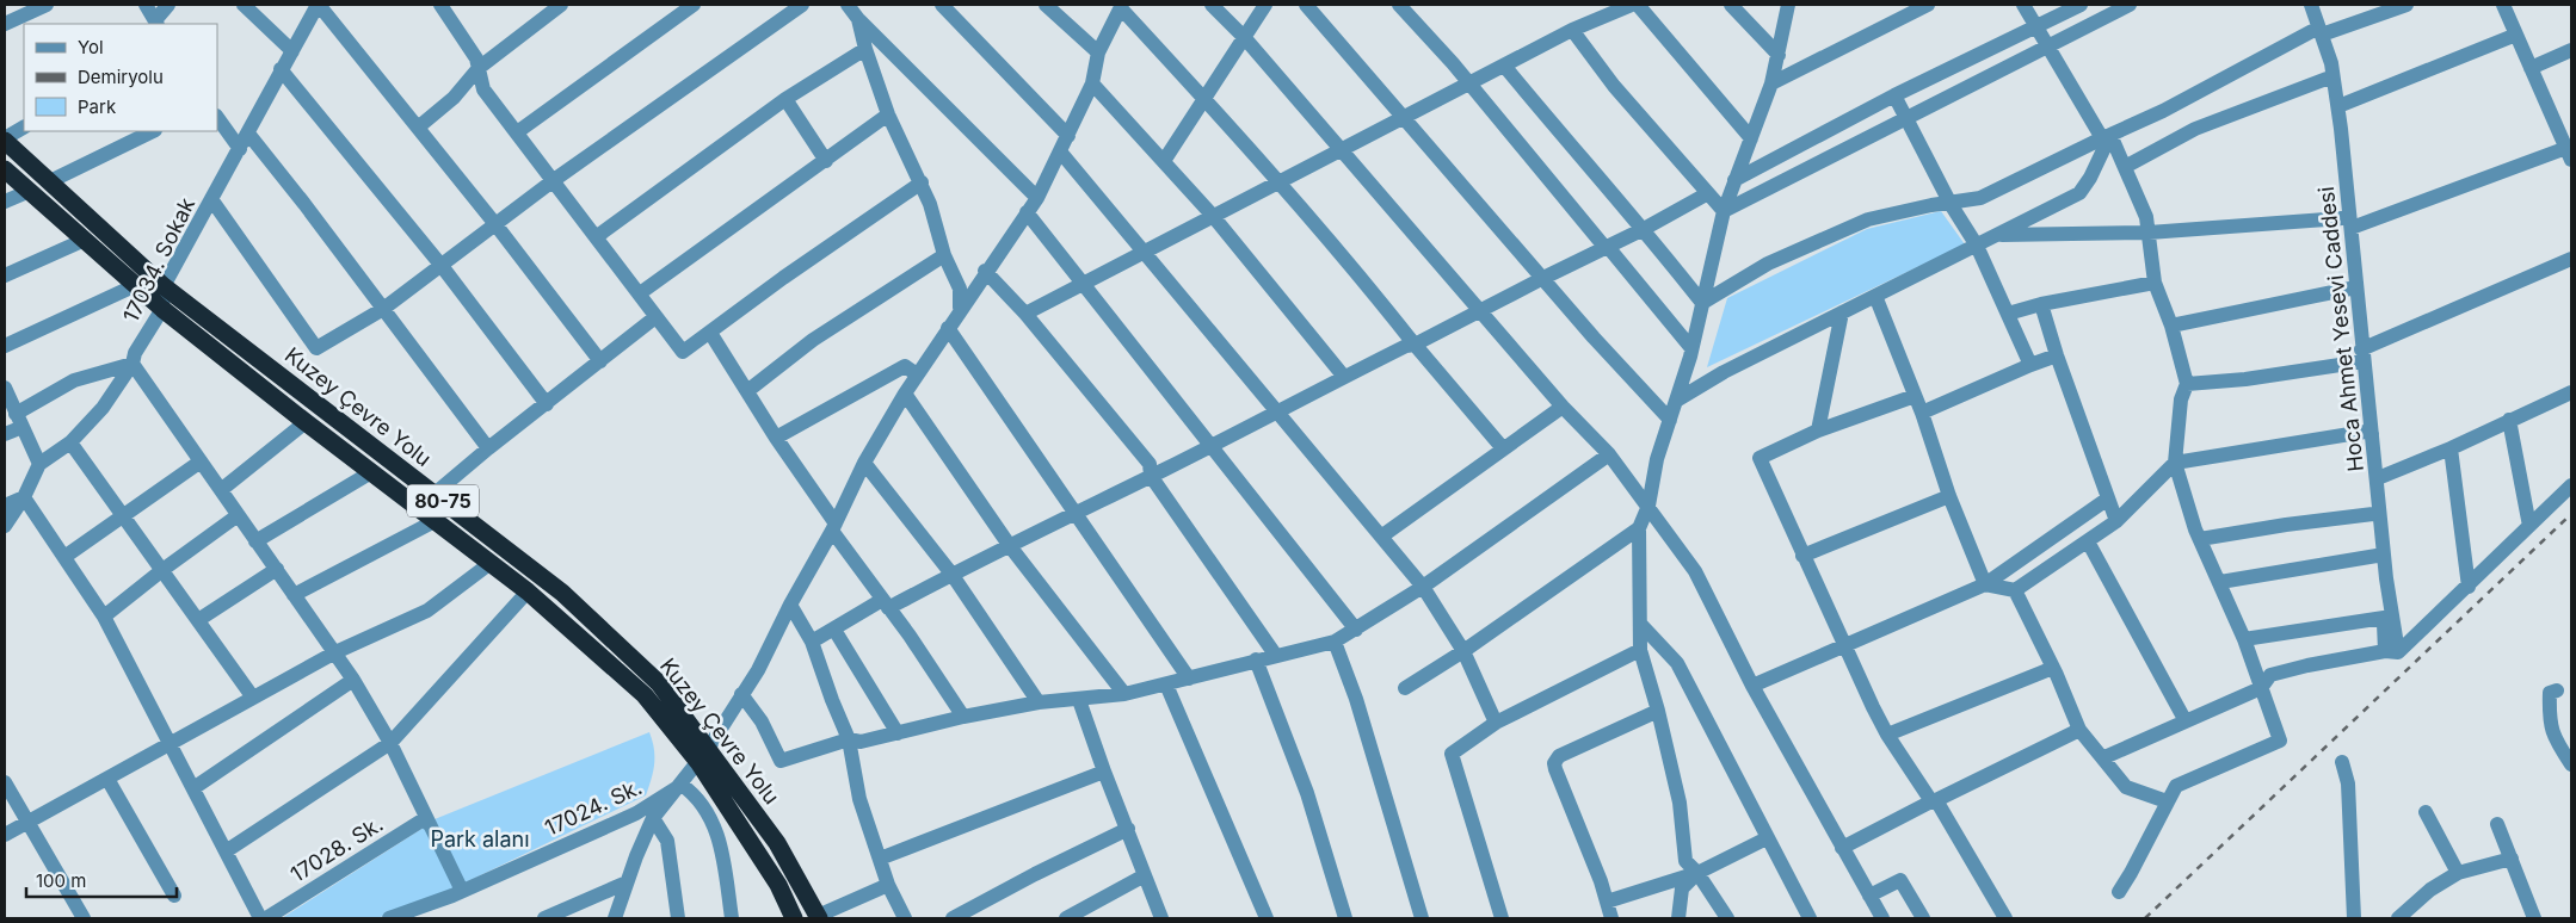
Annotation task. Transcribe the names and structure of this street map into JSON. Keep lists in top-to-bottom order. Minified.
{"streets":{"highway":["Kuzey Çevre Yolu","80-75"],"street":["17034. Sokak","Hoca Ahmet Yesevi Caddesi","17024. Sk.","17028. Sk."]},"crossings":[["17034. Sokak","Kuzey Çevre Yolu"]],"parks":["Park alanı"],"legend":["Yol","Demiryolu","Park"],"scale_bar":"100 m"}
